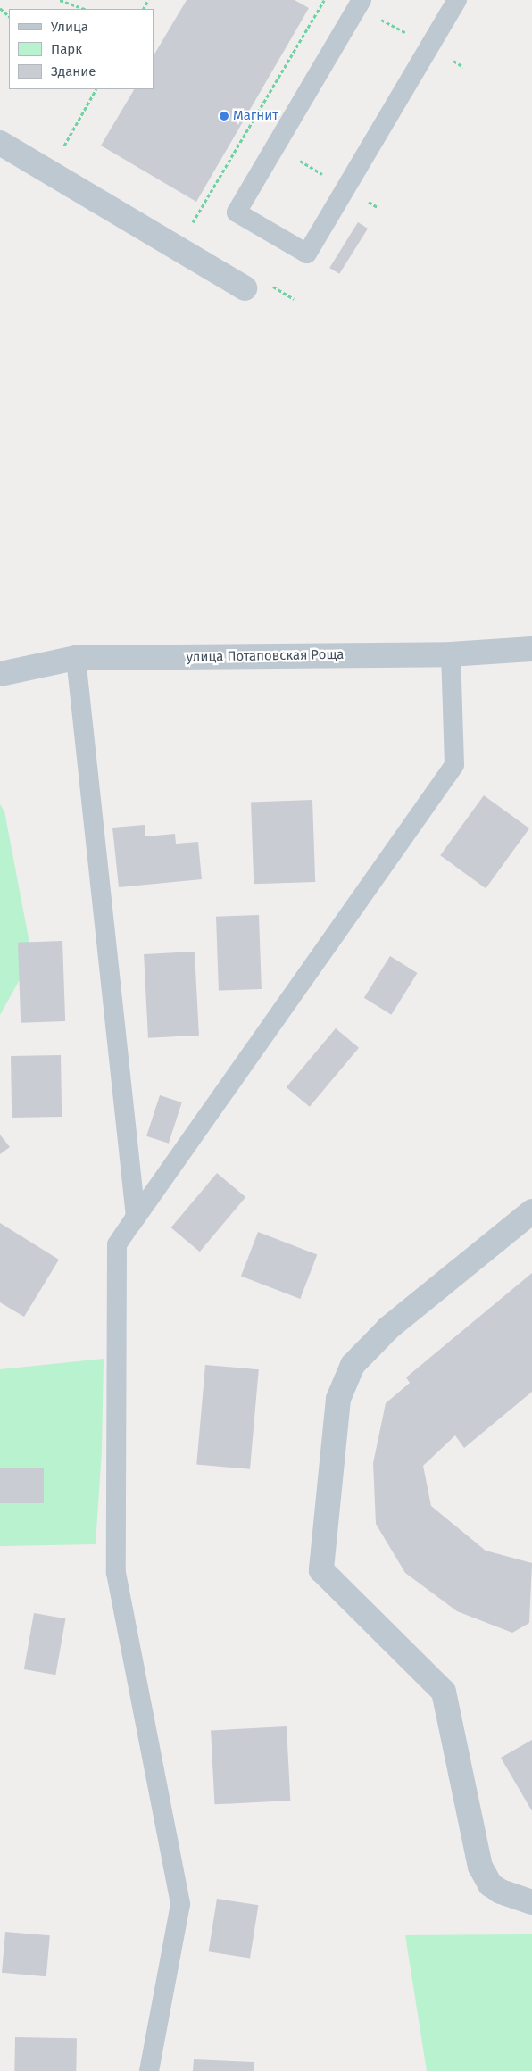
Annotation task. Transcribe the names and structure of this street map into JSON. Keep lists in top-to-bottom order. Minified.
{"streets":{"street":["улица Потаповская Роща"]},"places":["Магнит"],"legend":["Улица","Парк","Здание"]}
